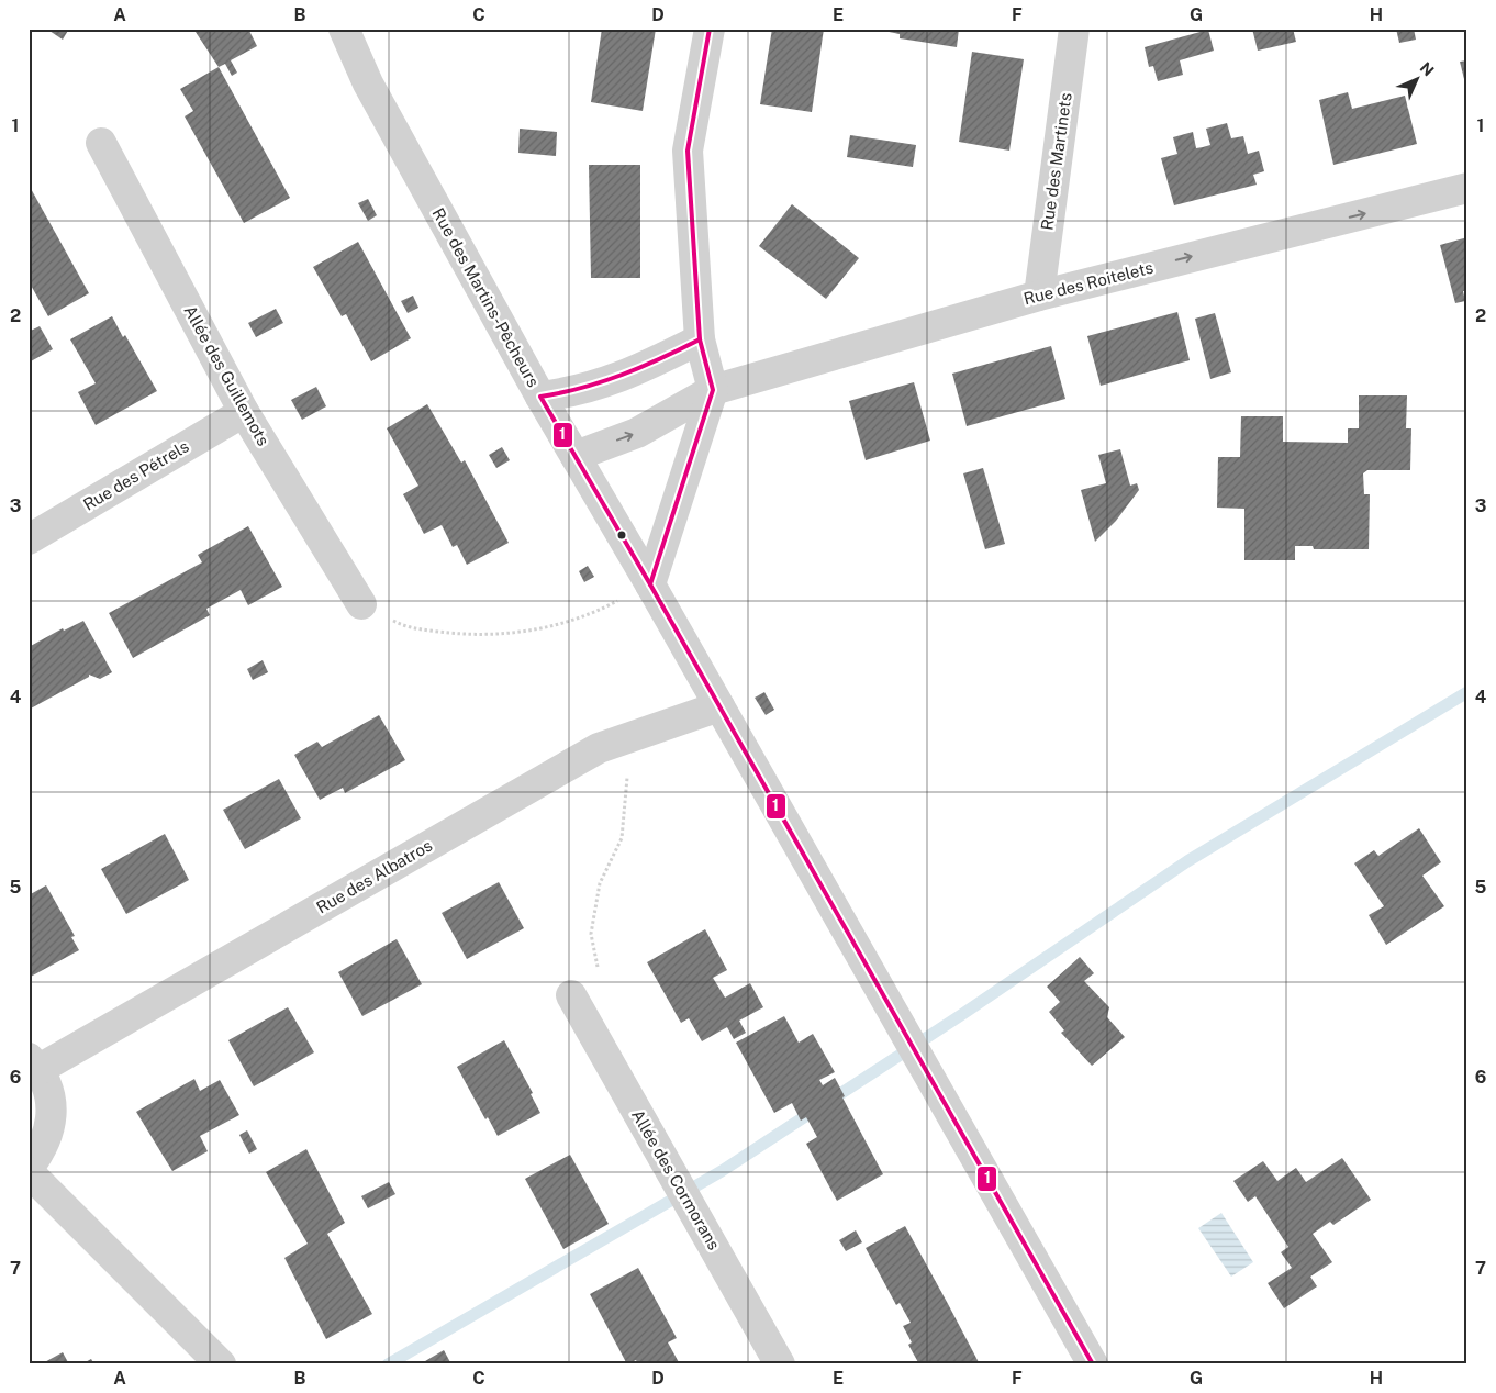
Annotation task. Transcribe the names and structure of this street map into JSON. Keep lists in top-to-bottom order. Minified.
{"streets":{"street":["Rue des Martinets","Rue des Roitelets","Rue des Martins-Pêcheurs","Allée des Guillemots","Rue des Pétrels","Rue des Albatros","Allée des Cormorans"]},"crossings":[["Rue des Martinets","Rue des Roitelets"],["Rue des Roitelets","Rue des Martins-Pêcheurs"],["Rue des Martins-Pêcheurs","Rue des Albatros"],["Allée des Guillemots","Rue des Pétrels"]],"one_way":["Rue des Roitelets"],"lines":["transit line 1"],"north":"top right","grid":{"columns":["A","B","C","D","E","F","G","H"],"rows":["1","2","3","4","5","6","7"]}}
